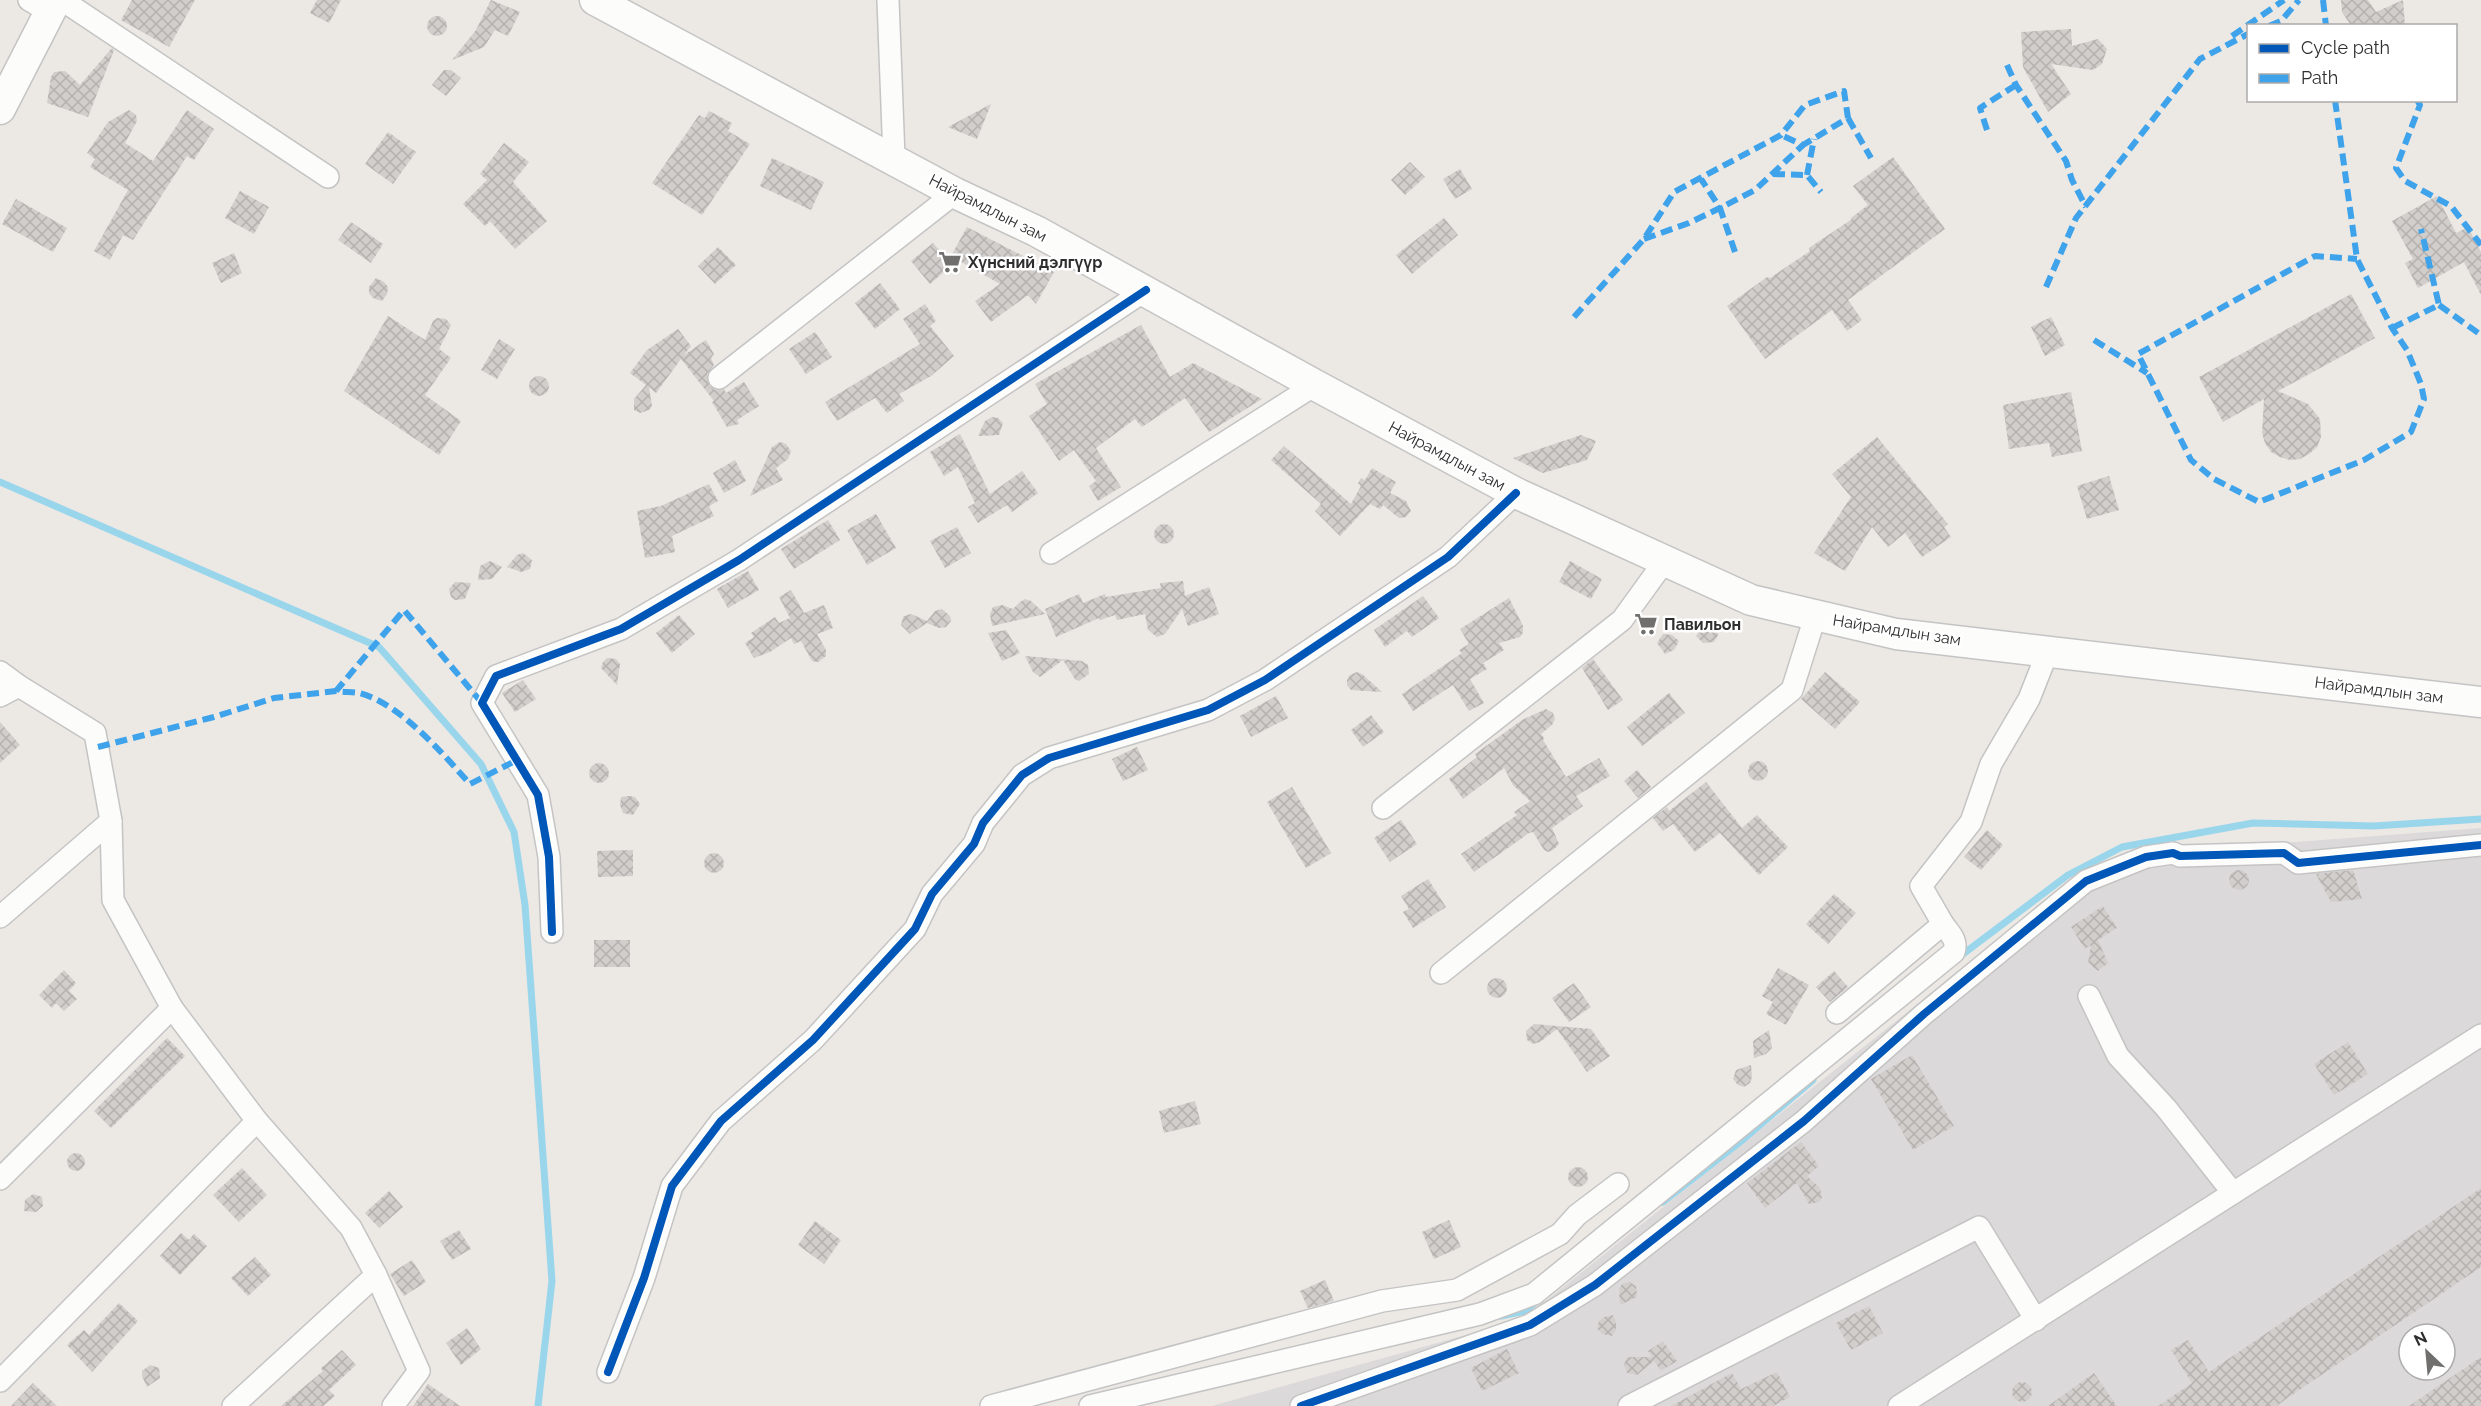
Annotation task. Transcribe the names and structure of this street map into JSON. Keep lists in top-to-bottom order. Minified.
{"streets":{"main road":["Найрамдлын зам"]},"places":{"supermarket":["Хүнсний дэлгүүр","Павильон"]},"legend":["Cycle path","Path"],"north":"top left"}
